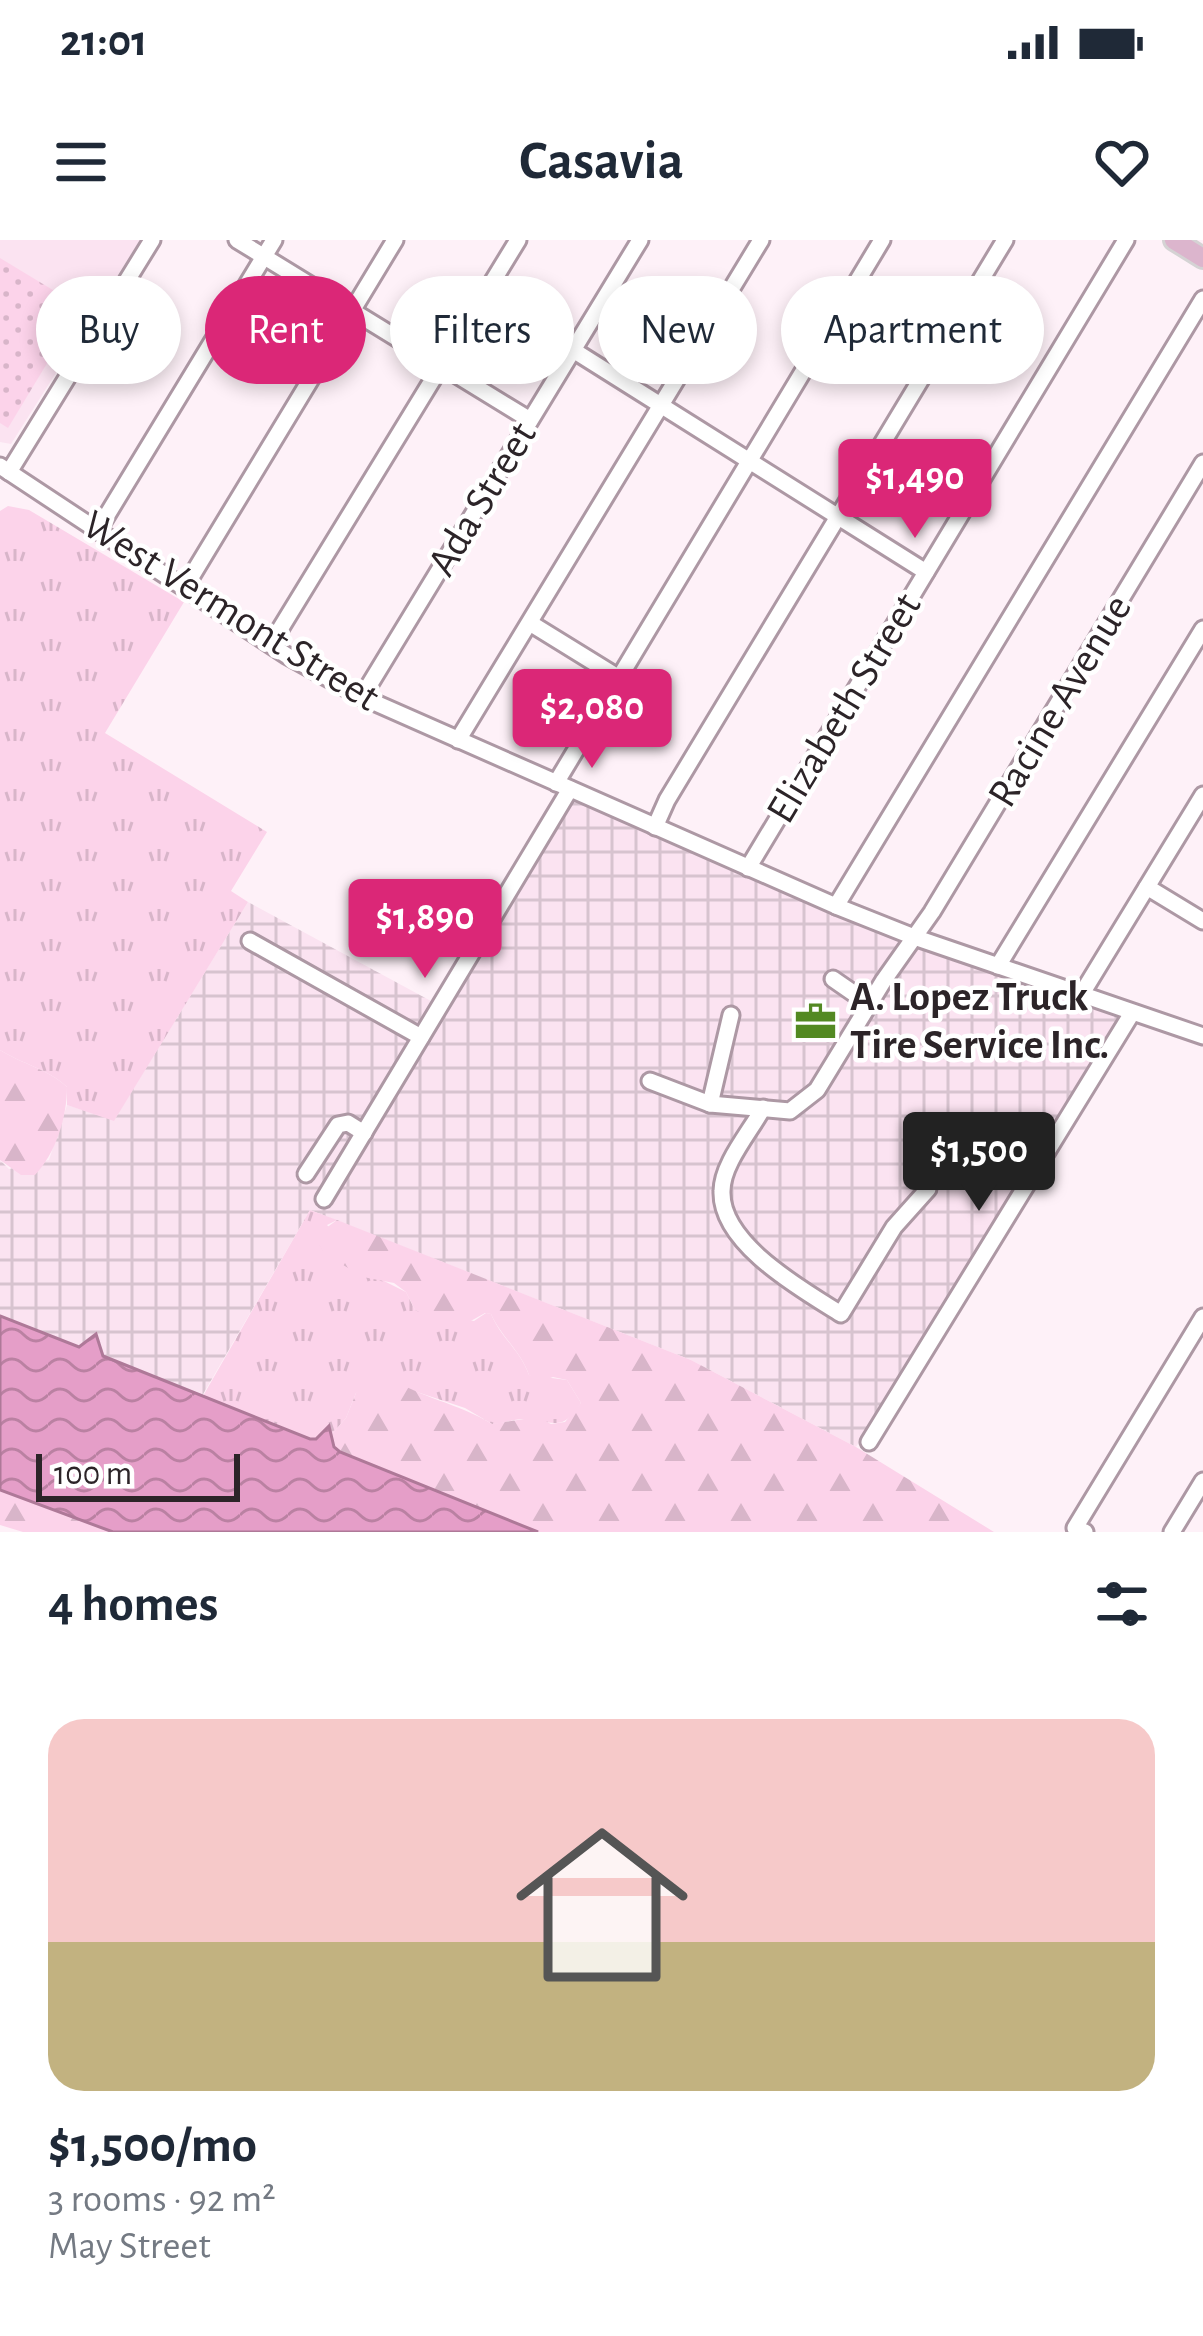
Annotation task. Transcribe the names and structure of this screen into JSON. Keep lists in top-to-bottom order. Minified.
{"streets":{"street":["Ada Street","West Vermont Street","Racine Avenue","Elizabeth Street"]},"crossings":[["Ada Street","West Vermont Street"],["West Vermont Street","Racine Avenue"],["West Vermont Street","Elizabeth Street"]],"places":{"office":["A. Lopez Truck Tire Service Inc."]},"scale_bar":"100 m","page":{"status":"21:01","header":"Casavia","chip":["Buy","Rent","Filters","New","Apartment"],"price":["$1,490","$2,080","$1,890","$1,500"],"scale":"100 m","heading":"4 homes","list":[{"name":"$1,500/mo","note":"3 rooms · 92 m² · May Street"}]}}
